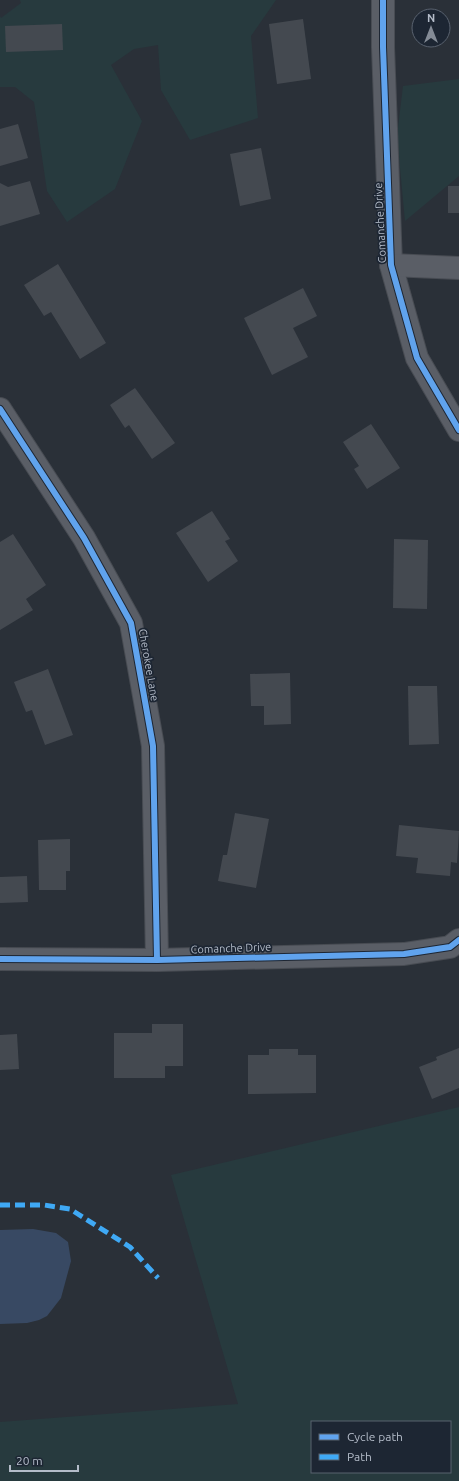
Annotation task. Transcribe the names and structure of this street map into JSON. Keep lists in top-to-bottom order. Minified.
{"streets":{"street":["Comanche Drive","Cherokee Lane"]},"crossings":[["Comanche Drive","Cherokee Lane"]],"legend":["Cycle path","Path"],"scale_bar":"20 m","north":"top"}
